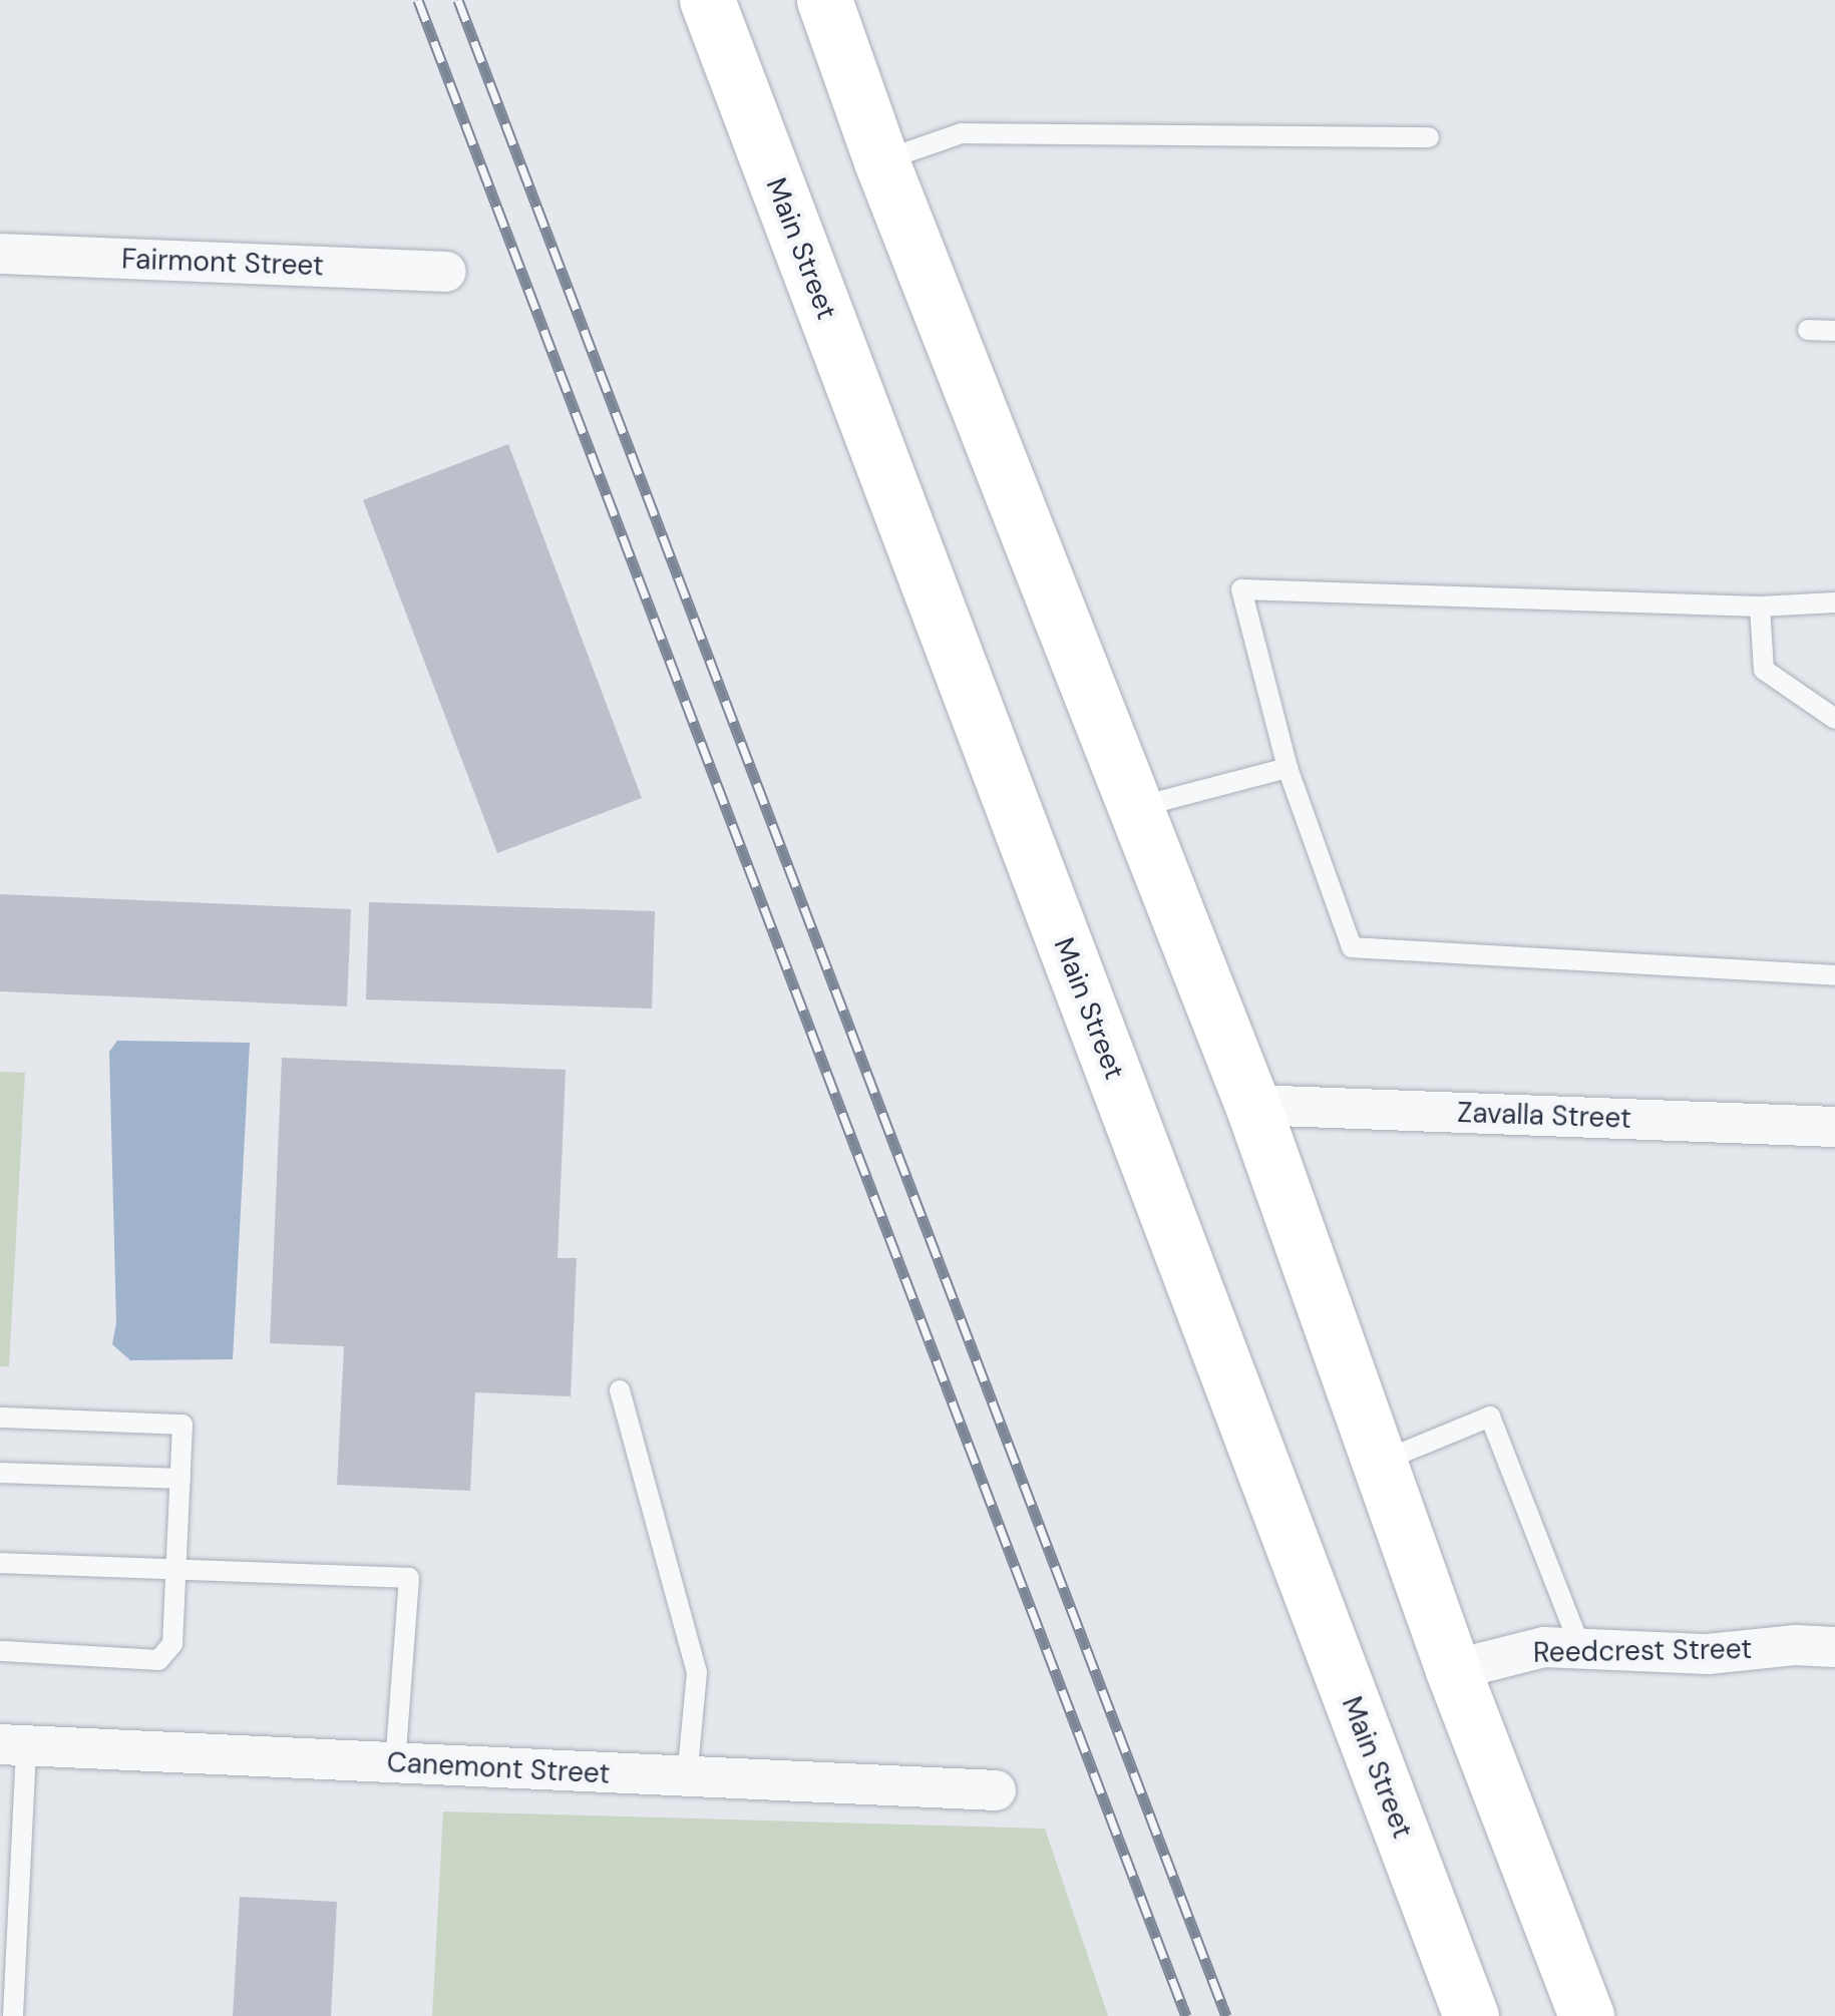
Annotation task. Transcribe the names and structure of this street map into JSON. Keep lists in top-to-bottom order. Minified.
{"streets":{"highway":["Main Street"],"street":["Fairmont Street","Zavalla Street","Reedcrest Street","Canemont Street"]}}
